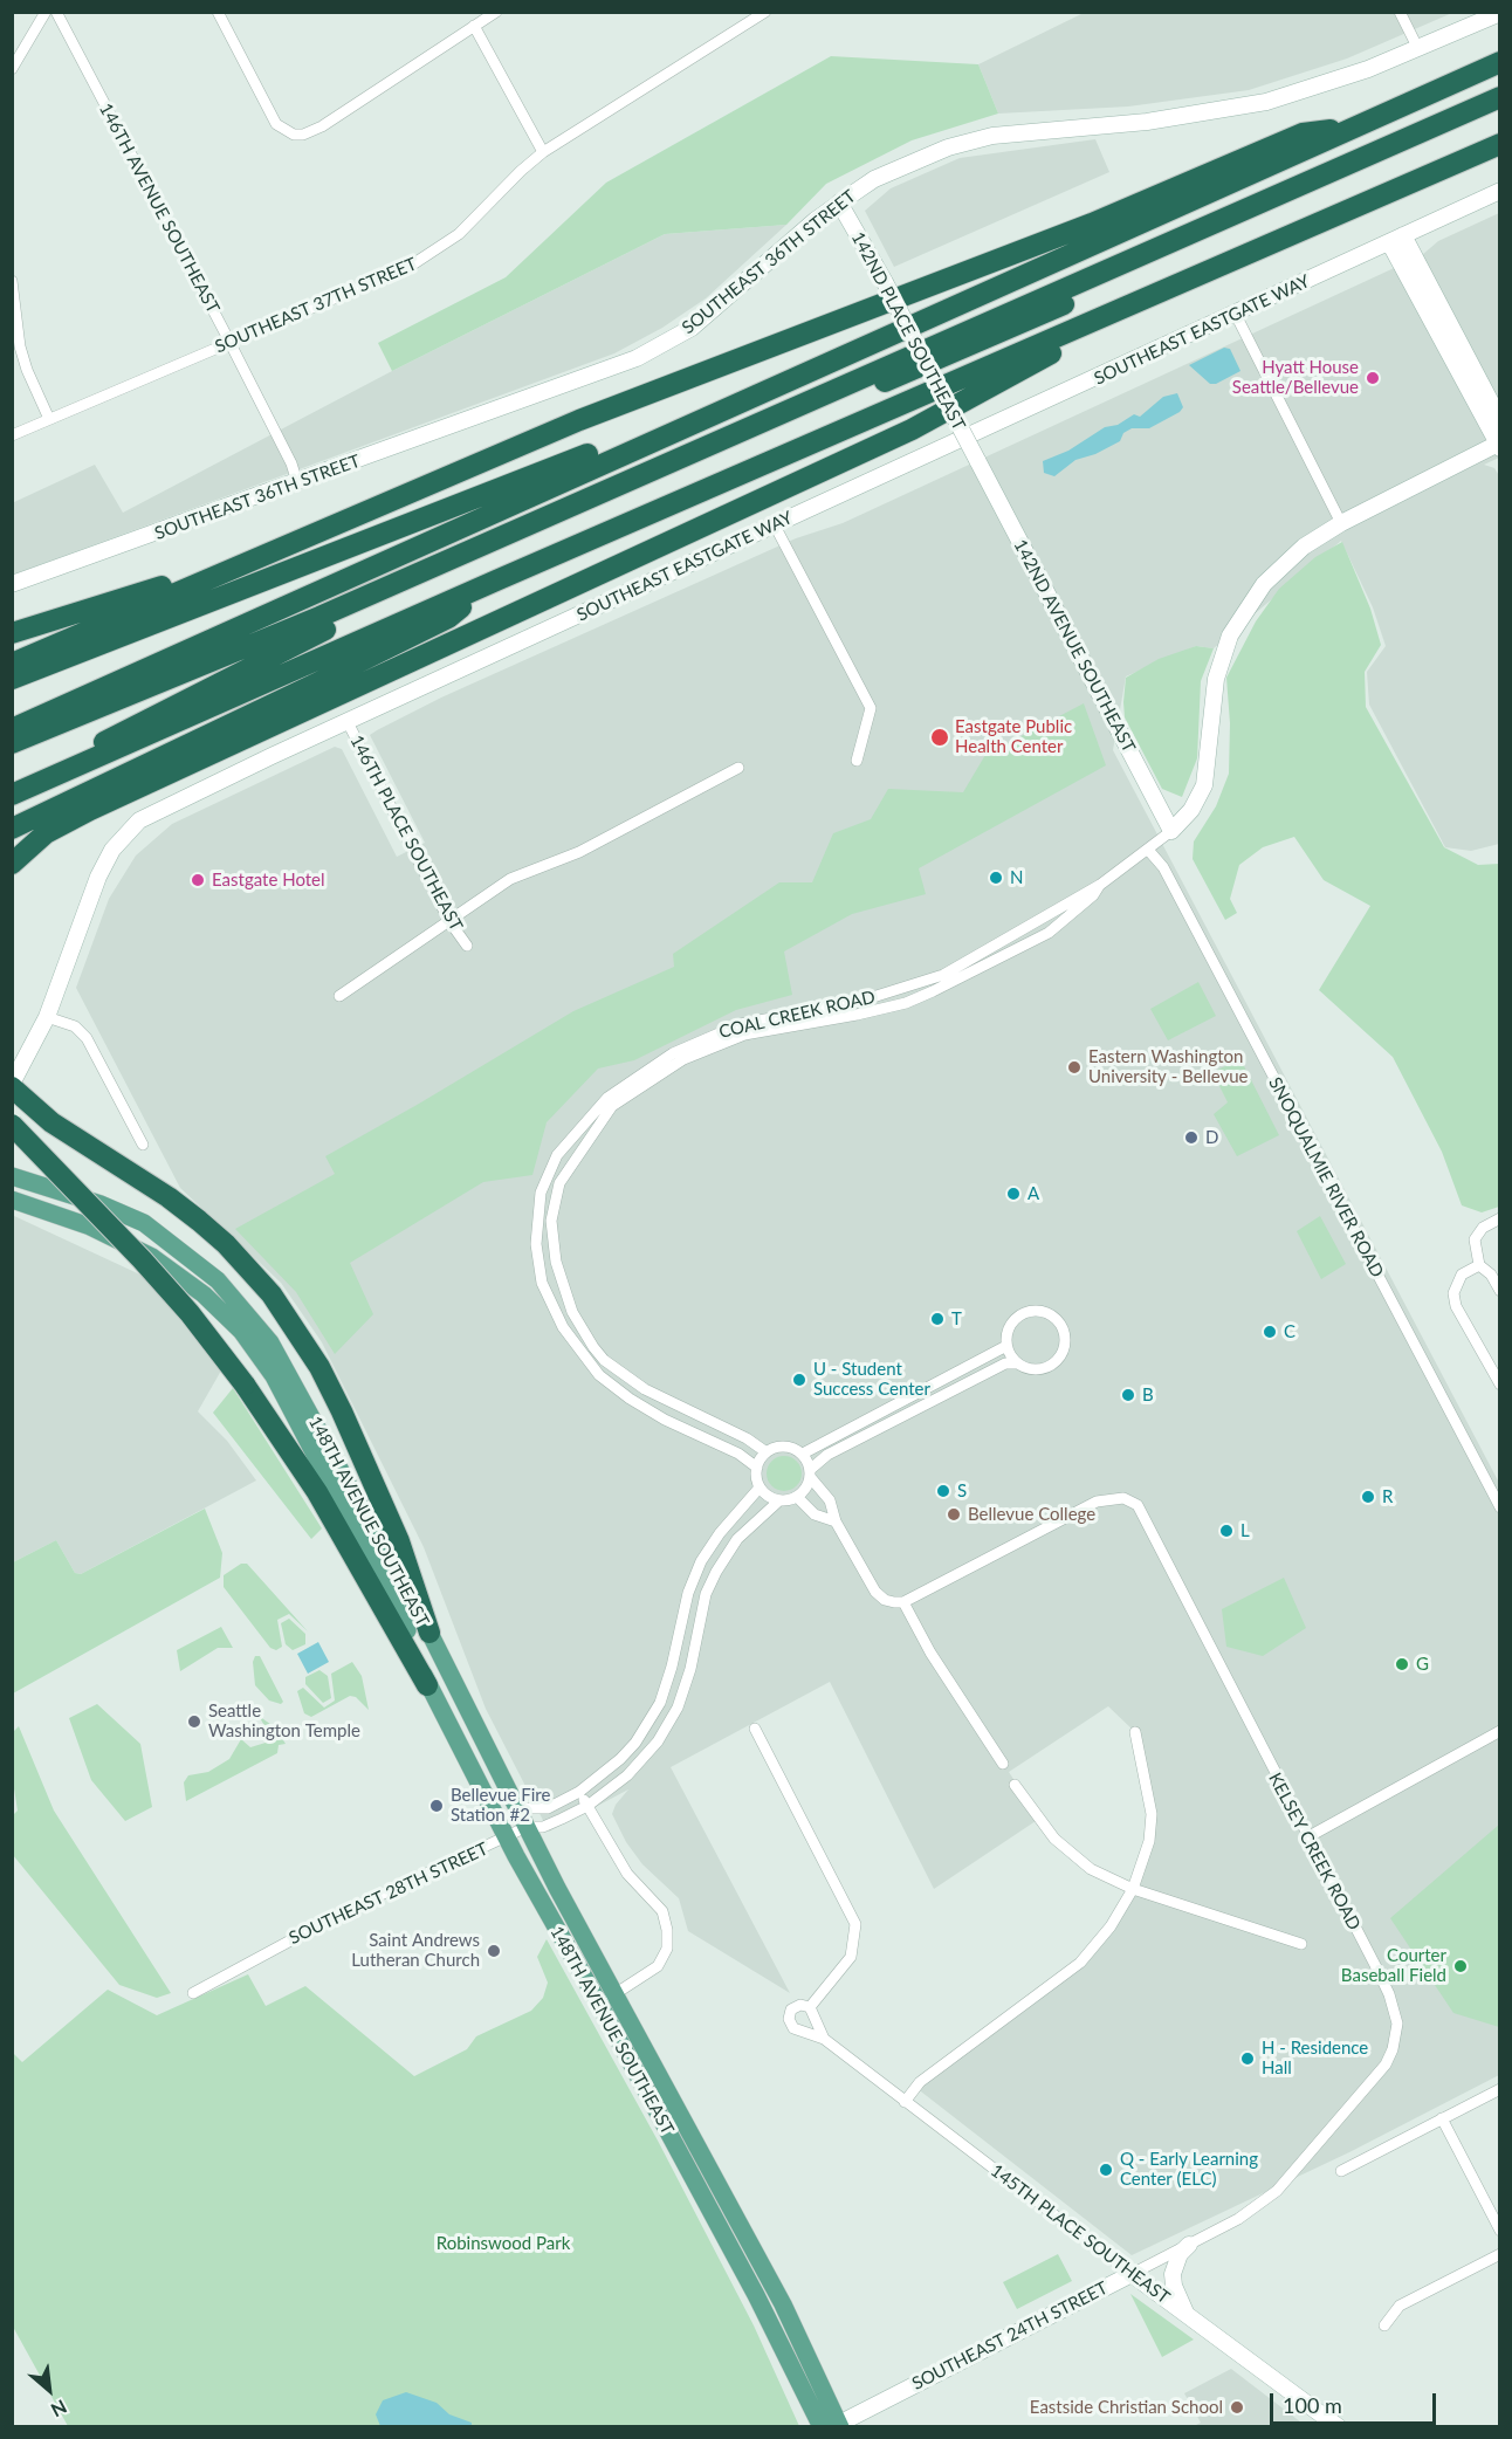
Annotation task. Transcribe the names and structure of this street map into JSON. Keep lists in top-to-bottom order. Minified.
{"streets":{"main road":["SOUTHEAST 36TH STREET","SOUTHEAST EASTGATE WAY","142ND PLACE SOUTHEAST","142ND AVENUE SOUTHEAST","148TH AVENUE SOUTHEAST","145TH PLACE SOUTHEAST","SOUTHEAST 24TH STREET"],"street":["146TH AVENUE SOUTHEAST","SOUTHEAST 37TH STREET","146TH PLACE SOUTHEAST","COAL CREEK ROAD","SNOQUALMIE RIVER ROAD","KELSEY CREEK ROAD","SOUTHEAST 28TH STREET"]},"crossings":[["146TH AVENUE SOUTHEAST","SOUTHEAST 36TH STREET"],["146TH AVENUE SOUTHEAST","SOUTHEAST 37TH STREET"],["SOUTHEAST 36TH STREET","142ND PLACE SOUTHEAST"],["SOUTHEAST EASTGATE WAY","146TH PLACE SOUTHEAST"],["142ND PLACE SOUTHEAST","142ND AVENUE SOUTHEAST"],["142ND AVENUE SOUTHEAST","COAL CREEK ROAD"],["COAL CREEK ROAD","SNOQUALMIE RIVER ROAD"],["COAL CREEK ROAD","SOUTHEAST 28TH STREET"],["148TH AVENUE SOUTHEAST","SOUTHEAST 28TH STREET"],["148TH AVENUE SOUTHEAST","SOUTHEAST 24TH STREET"],["KELSEY CREEK ROAD","SOUTHEAST 24TH STREET"],["145TH PLACE SOUTHEAST","SOUTHEAST 24TH STREET"]],"parks":["Robinswood Park"],"places":["Hyatt House Seattle/Bellevue","Eastgate Public Health Center","N","Eastgate Hotel","Eastern Washington University - Bellevue","D","A","T","C","U - Student Success Center","B","S","R","Bellevue College","L","G","Seattle Washington Temple","Bellevue Fire Station #2","Saint Andrews Lutheran Church","Courter Baseball Field","H - Residence Hall","Q - Early Learning Center (ELC)","Eastside Christian School"],"scale_bar":"100 m","north":"bottom right"}
